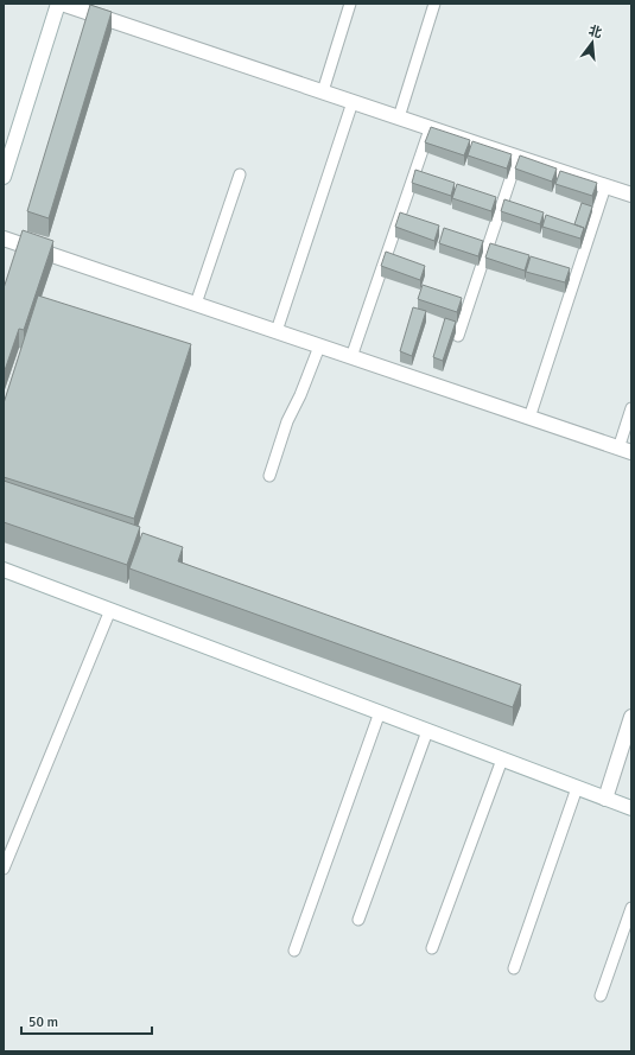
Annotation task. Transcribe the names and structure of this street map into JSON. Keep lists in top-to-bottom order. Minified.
{"scale_bar":"50 m","north":"top"}
